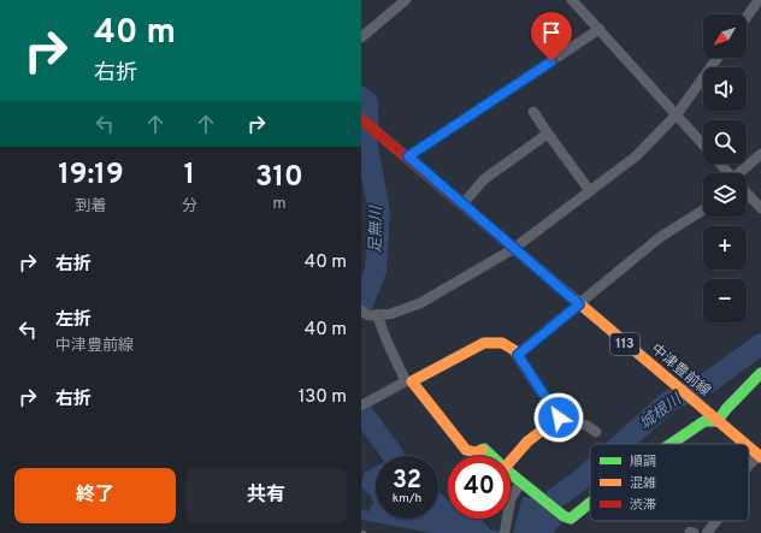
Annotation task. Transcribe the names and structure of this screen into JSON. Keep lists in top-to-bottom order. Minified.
{"streets":{"street":["113","中津豊前線"]},"water":["足無川","城根川"],"legend":["順調","混雑","渋滞"],"north":"bottom left","page":{"turn":["40 m","右折"],"map_buttons":["+","−"],"eta":["19:19","到着","1","分","310","m"],"list":[{"name":"右折","value":"40 m"},{"name":"左折","note":"中津豊前線","value":"40 m"},{"name":"右折","value":"130 m"}],"speed":"32 km/h","limit":"40","buttons":["終了","共有"]}}
